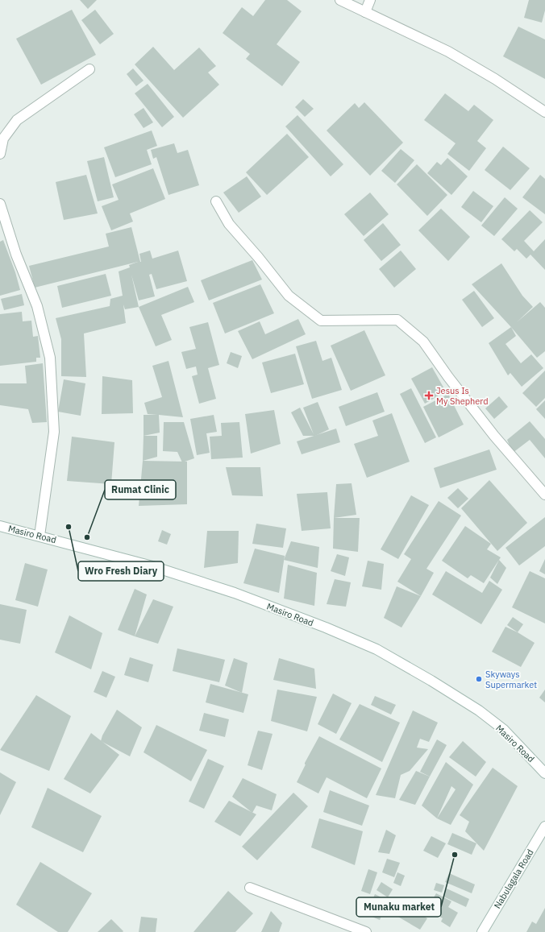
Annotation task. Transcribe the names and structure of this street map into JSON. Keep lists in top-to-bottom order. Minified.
{"streets":{"street":["Masiro Road","Nabulagala Road"]},"places":{"health":["Jesus Is My Shepherd"],"other":["Wro Fresh Diary","Rumat Clinic","Skyways Supermarket","Munaku market"]}}
